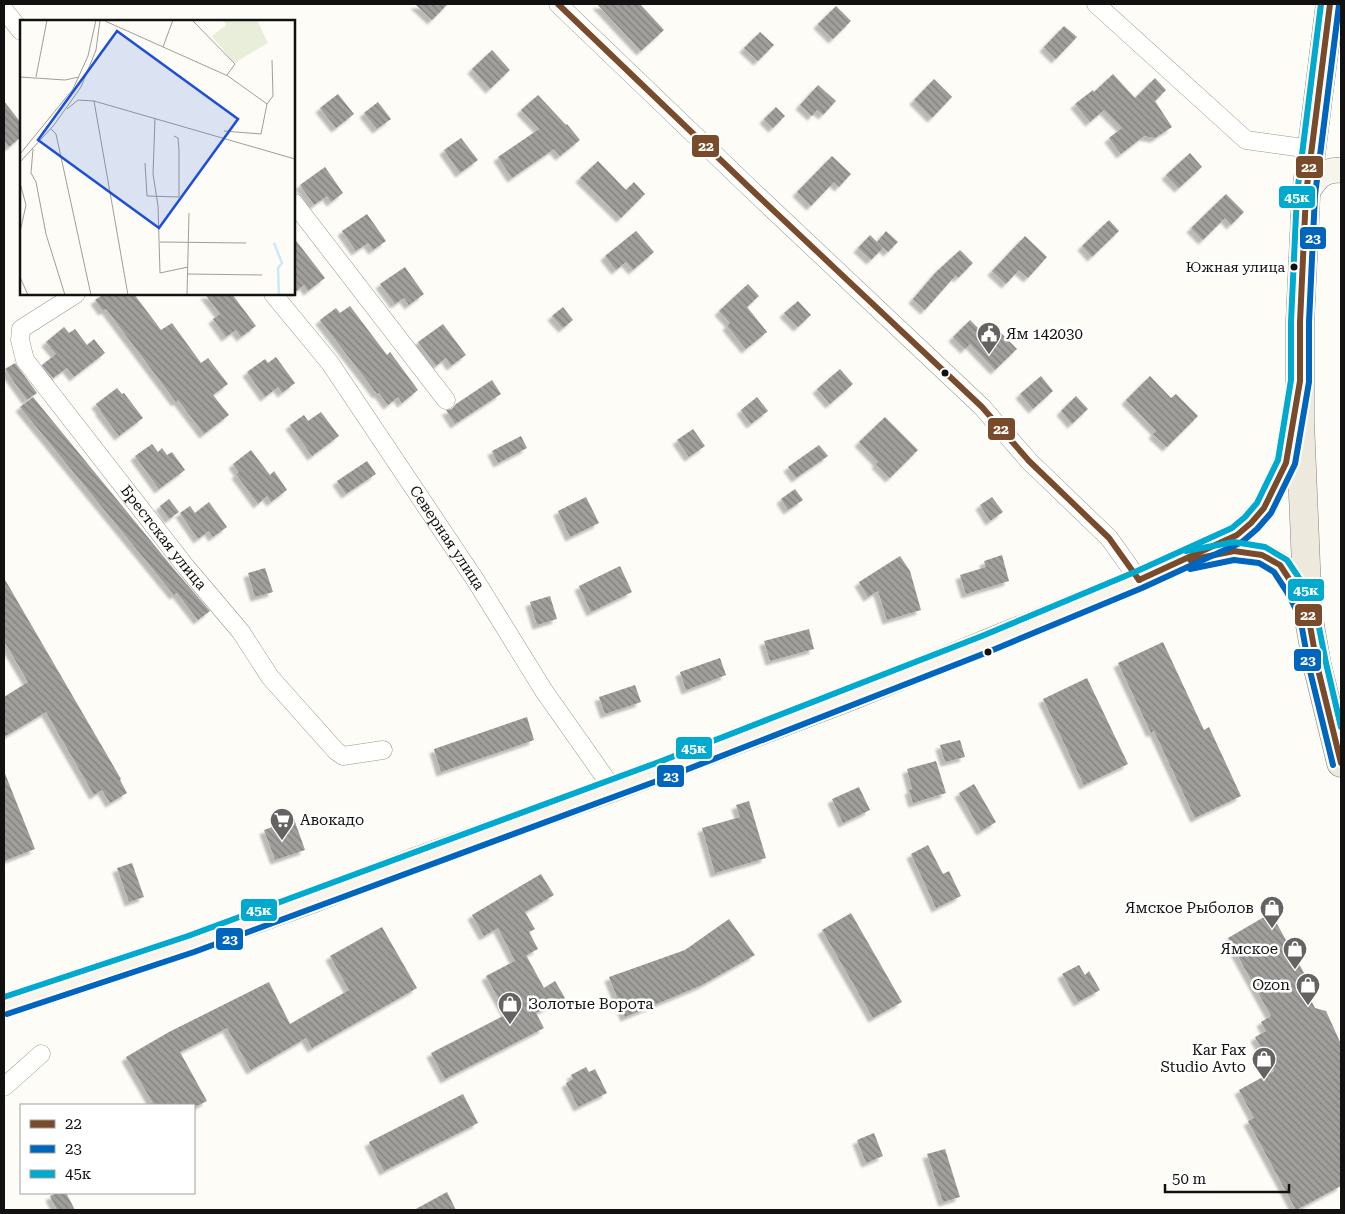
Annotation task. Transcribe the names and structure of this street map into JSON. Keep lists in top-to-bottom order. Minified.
{"streets":{"street":["Брестская улица","Северная улица"]},"places":{"other":["Южная улица"],"public building":["Ям 142030"],"supermarket":["Авокадо"],"shop":["Ямское Рыболов","Ямское","Ozon","Золотые Ворота","Kar Fax Studio Avto"]},"lines":["transit line 22","transit line 45к","transit line 23"],"legend":["22","23","45к"],"scale_bar":"50 m"}
